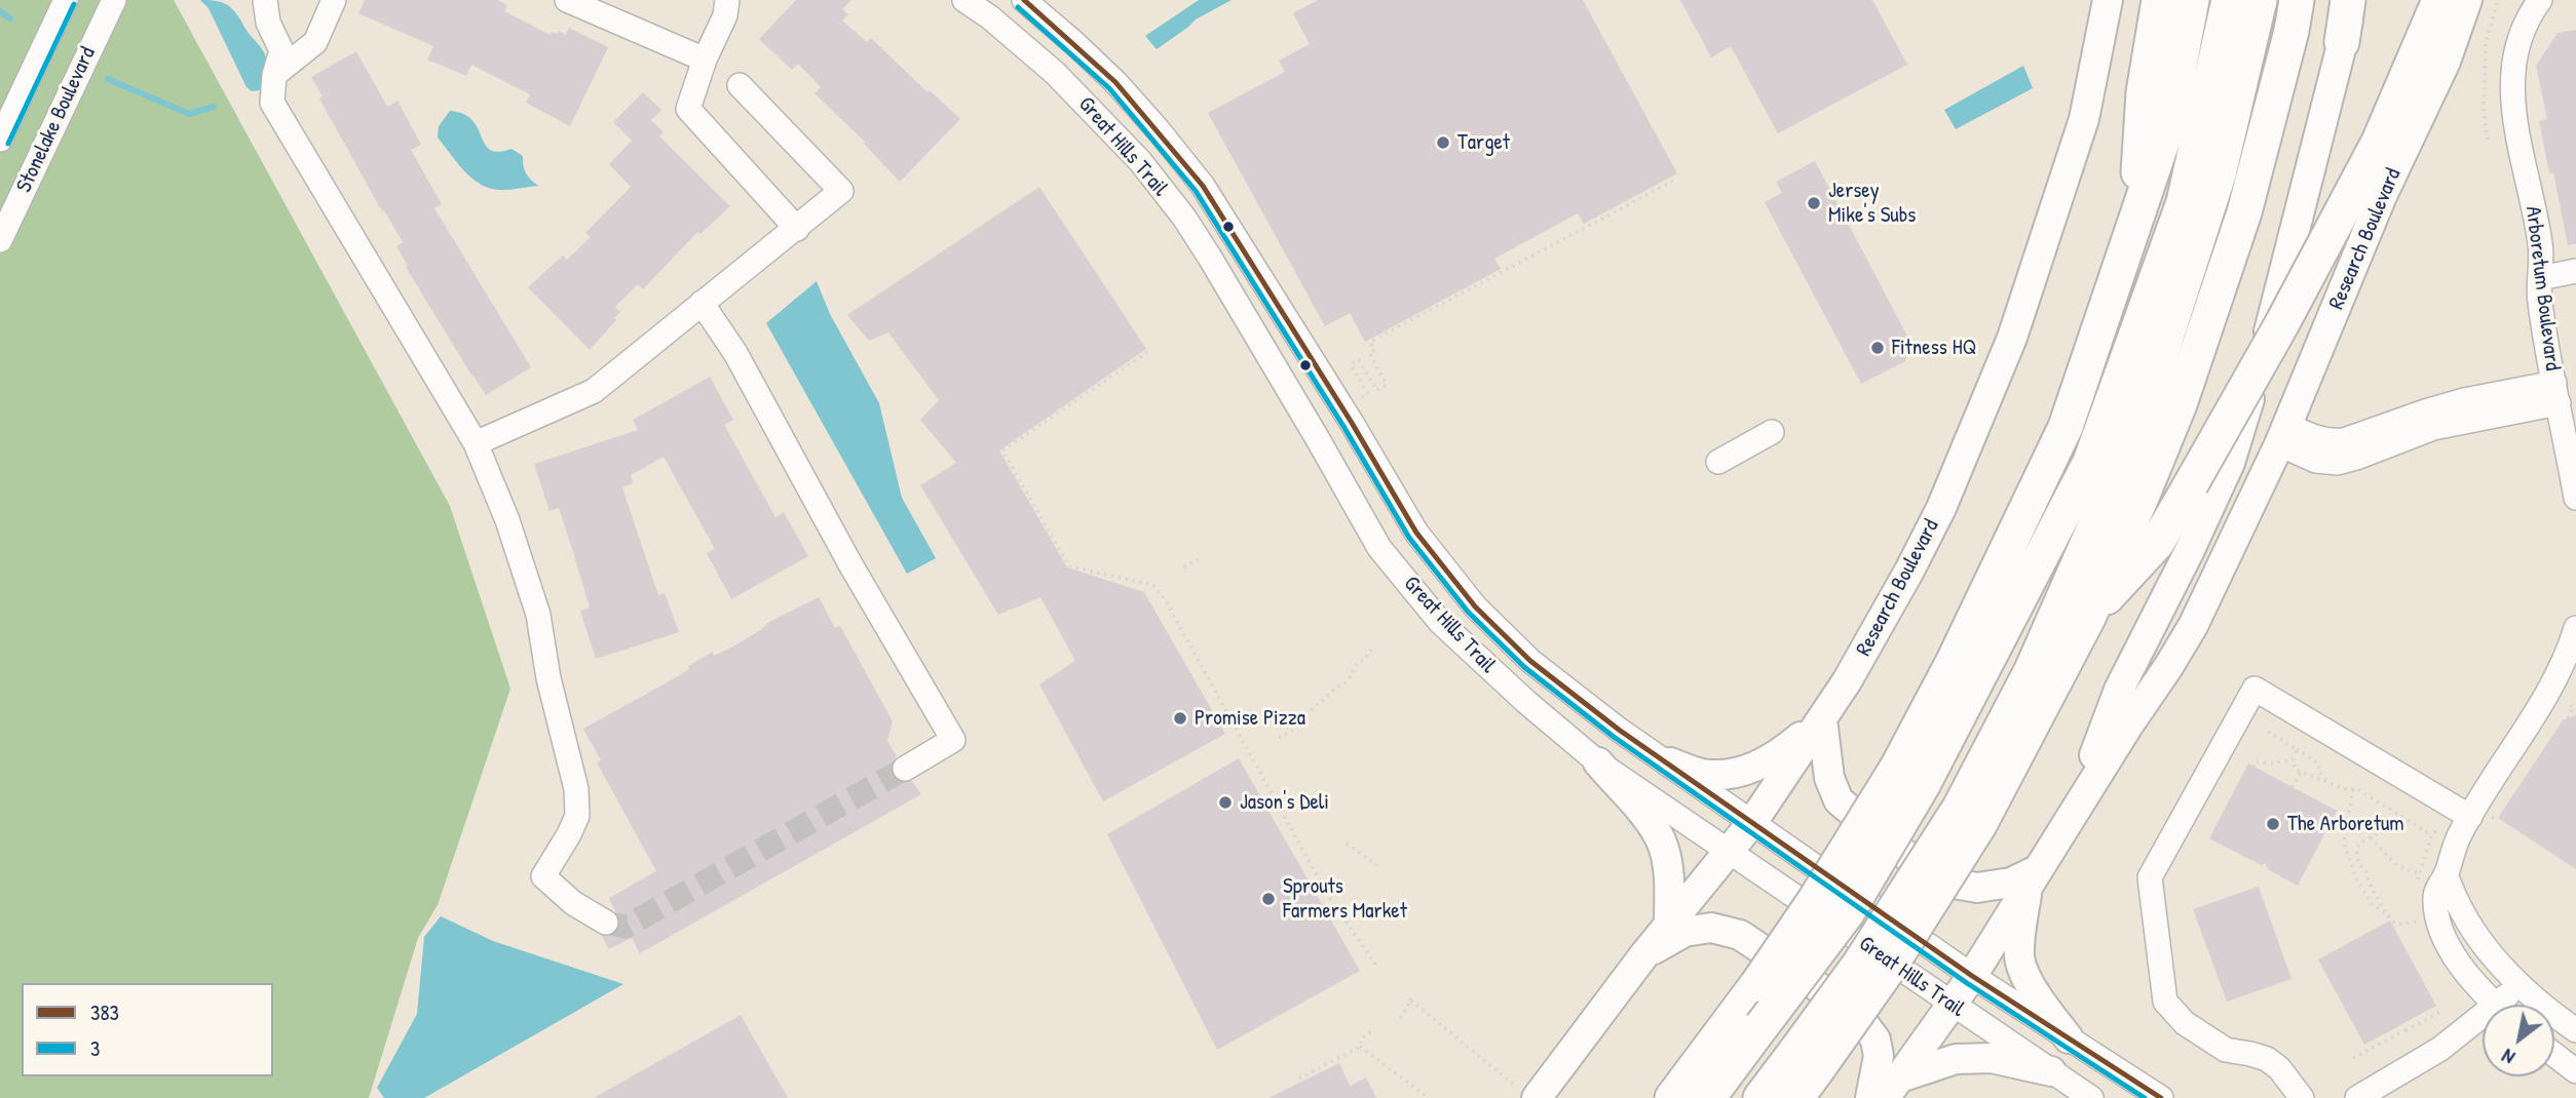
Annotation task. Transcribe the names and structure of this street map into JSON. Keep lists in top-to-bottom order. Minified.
{"streets":{"main road":["Research Boulevard"],"street":["Stonelake Boulevard","Great Hills Trail","Arboretum Boulevard"]},"crossings":[["Great Hills Trail","Research Boulevard"]],"places":["Target","Jersey Mike's Subs","Fitness HQ","Promise Pizza","Jason's Deli","The Arboretum","Sprouts Farmers Market"],"lines":["transit line 383","transit line 3"],"legend":["383","3"],"north":"bottom left"}
